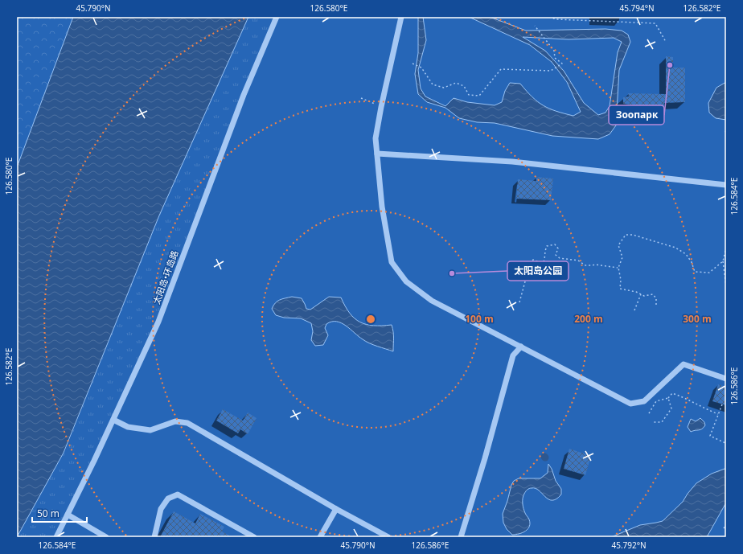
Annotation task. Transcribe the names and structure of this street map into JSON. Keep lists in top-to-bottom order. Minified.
{"streets":{"street":["太阳岛•环岛路"]},"places":["Зоопарк","太阳岛公园"],"scale_bar":"50 m","coordinates":["45.790°N","126.580°E","45.794°N","126.582°E","126.584°E","126.586°E","45.792°N"],"rings":["100 m","200 m","300 m"]}
